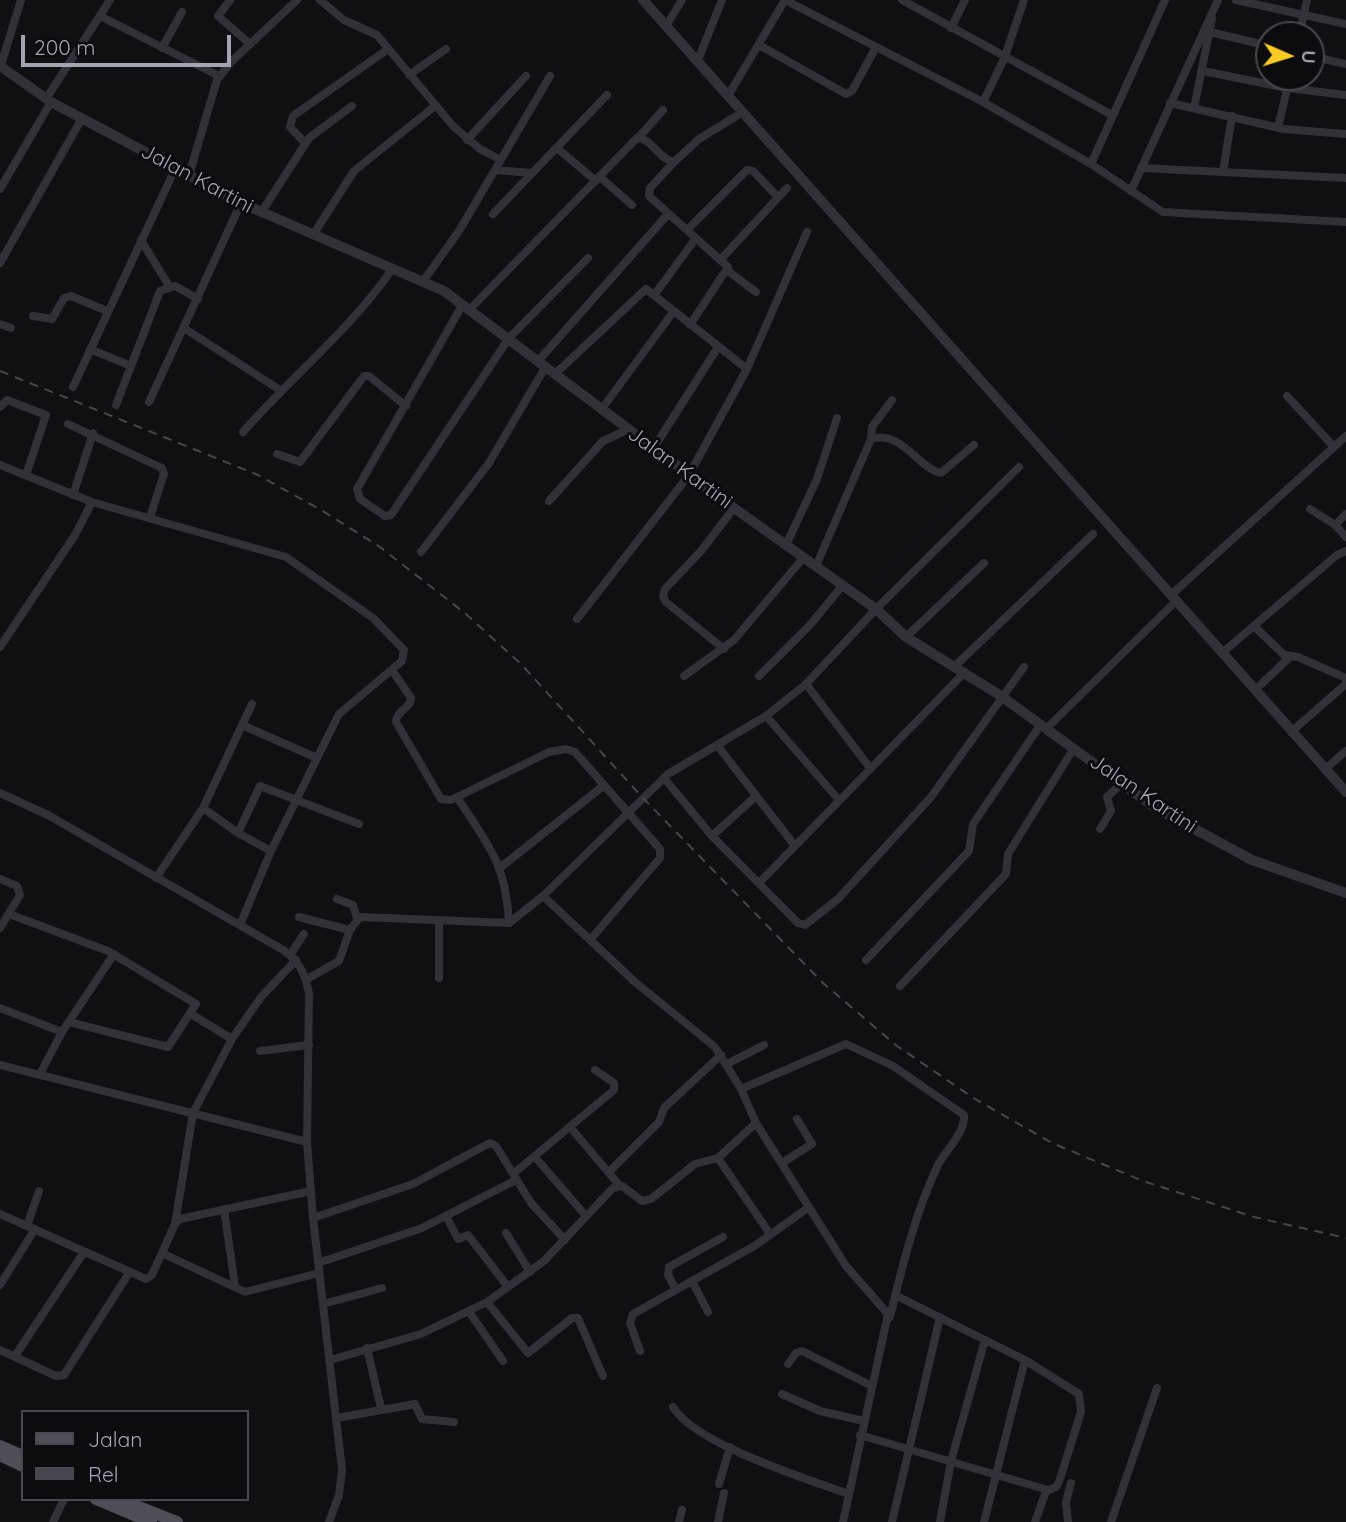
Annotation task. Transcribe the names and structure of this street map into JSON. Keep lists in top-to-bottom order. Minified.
{"streets":{"street":["Jalan Kartini"]},"legend":["Jalan","Rel"],"scale_bar":"200 m","north":"right"}
